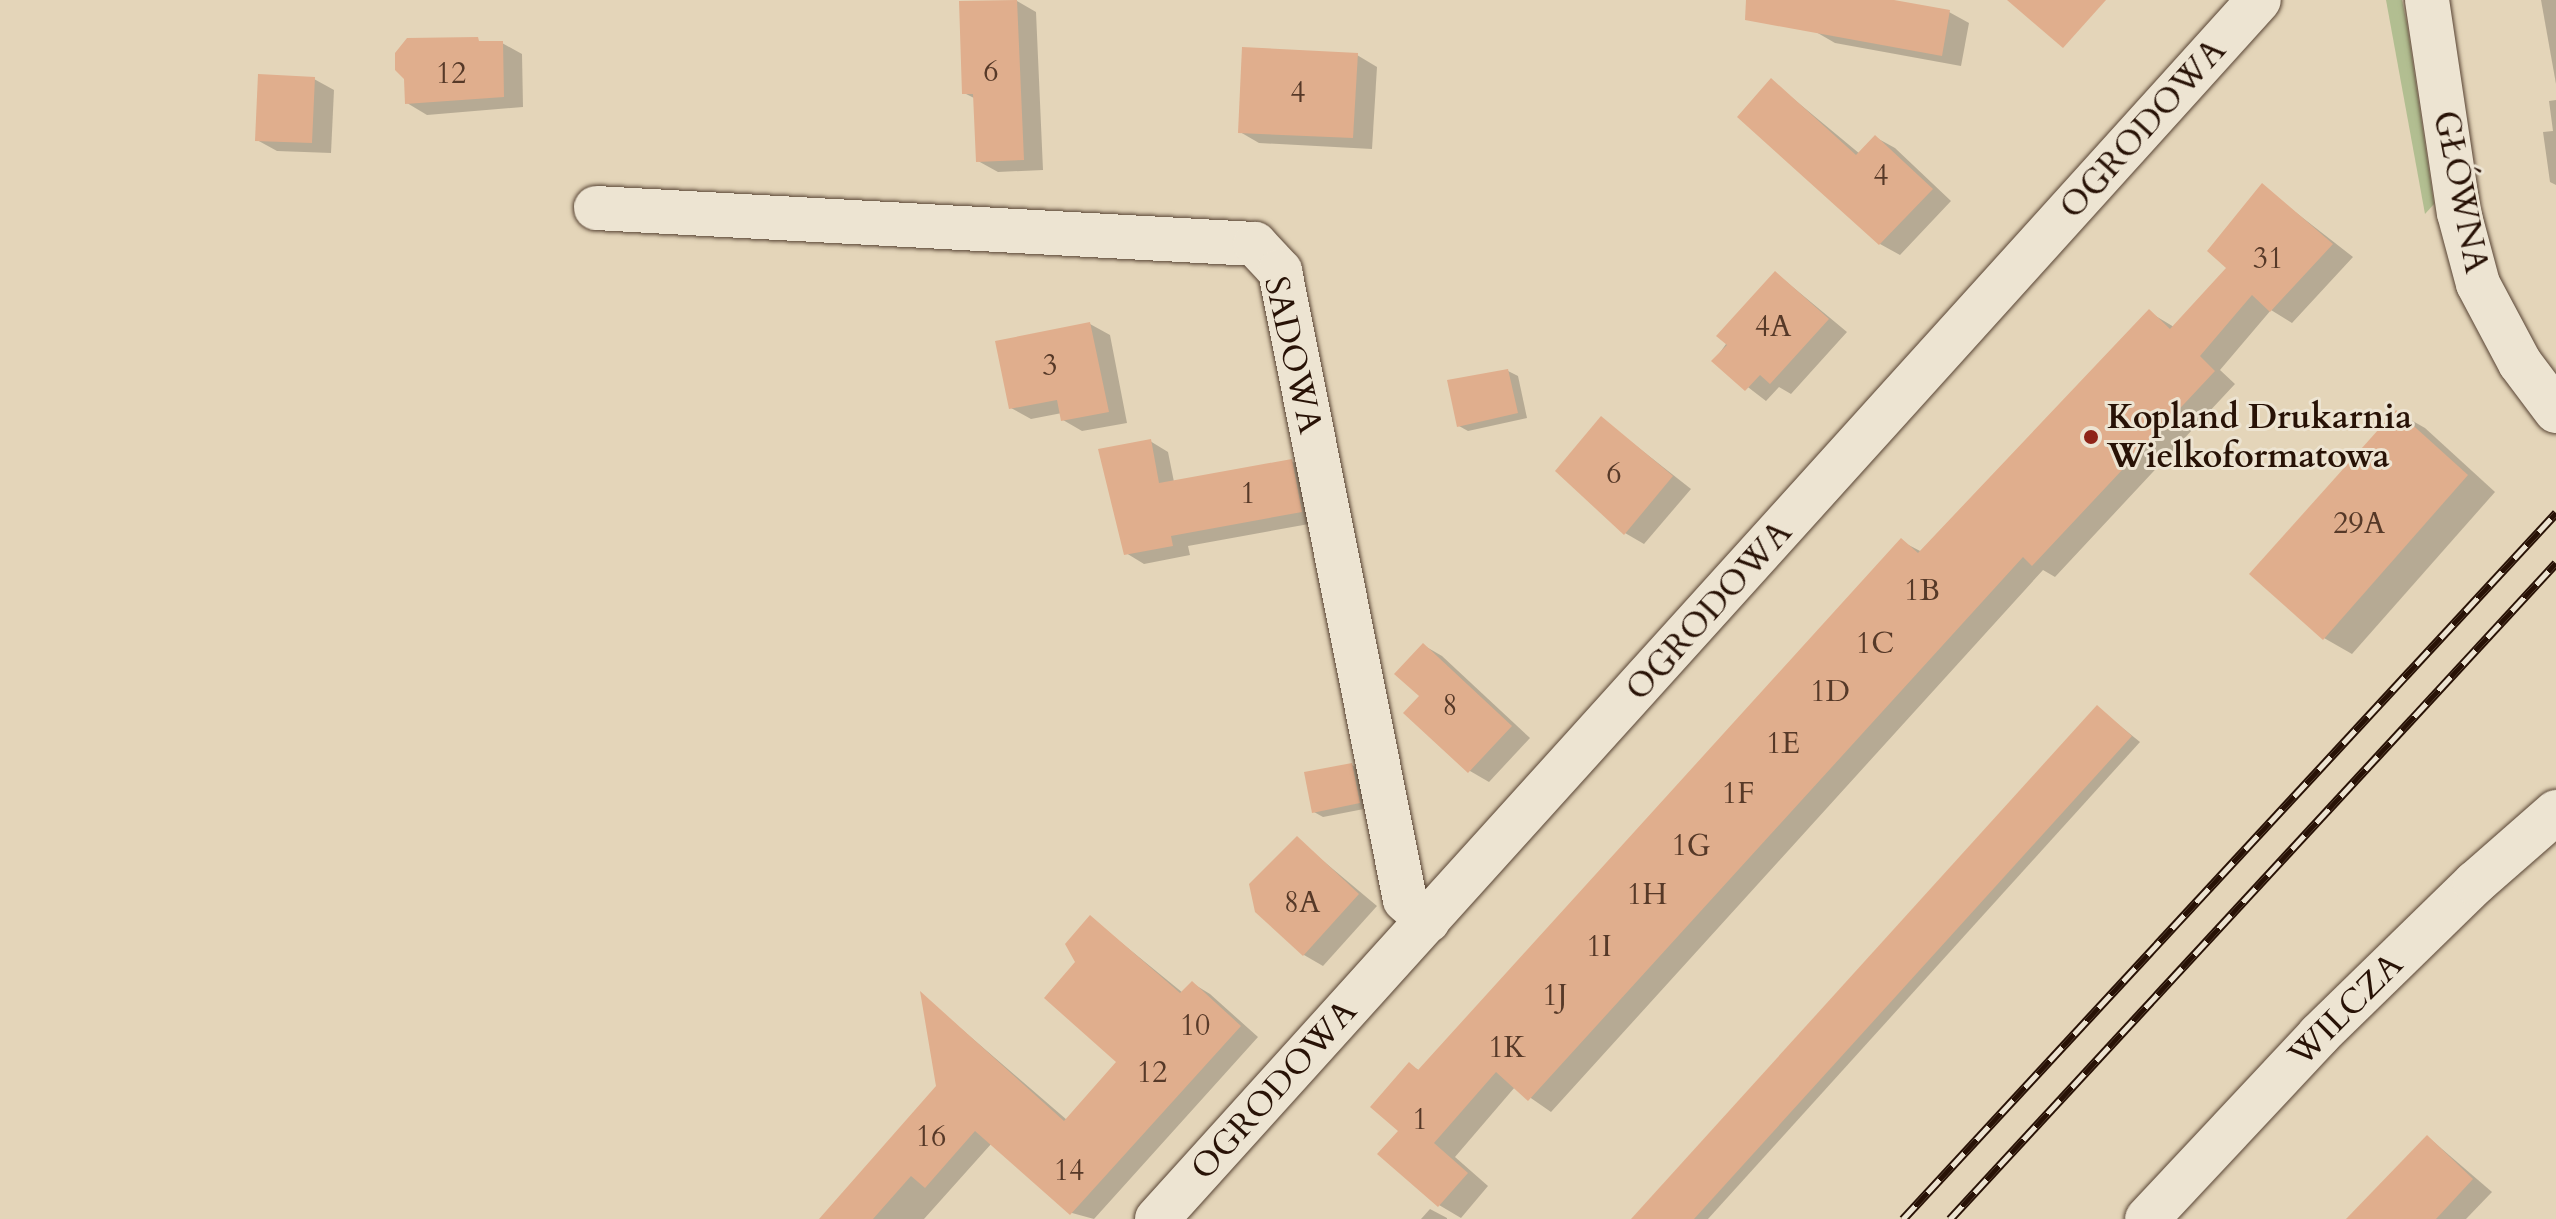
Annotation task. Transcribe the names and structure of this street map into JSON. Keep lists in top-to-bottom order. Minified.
{"streets":{"street":["OGRODOWA","GŁÓWNA","SADOWA","WILCZA"]},"crossings":[["OGRODOWA","SADOWA"]],"places":["Kopland Drukarnia Wielkoformatowa"],"house_numbers":["6","12","4","4","31","4A","3","6","1","29A","1B","1C","1D","8","1E","1F","1G","1H","8A","1I","1J","10","1K","12","1","16","14"]}
